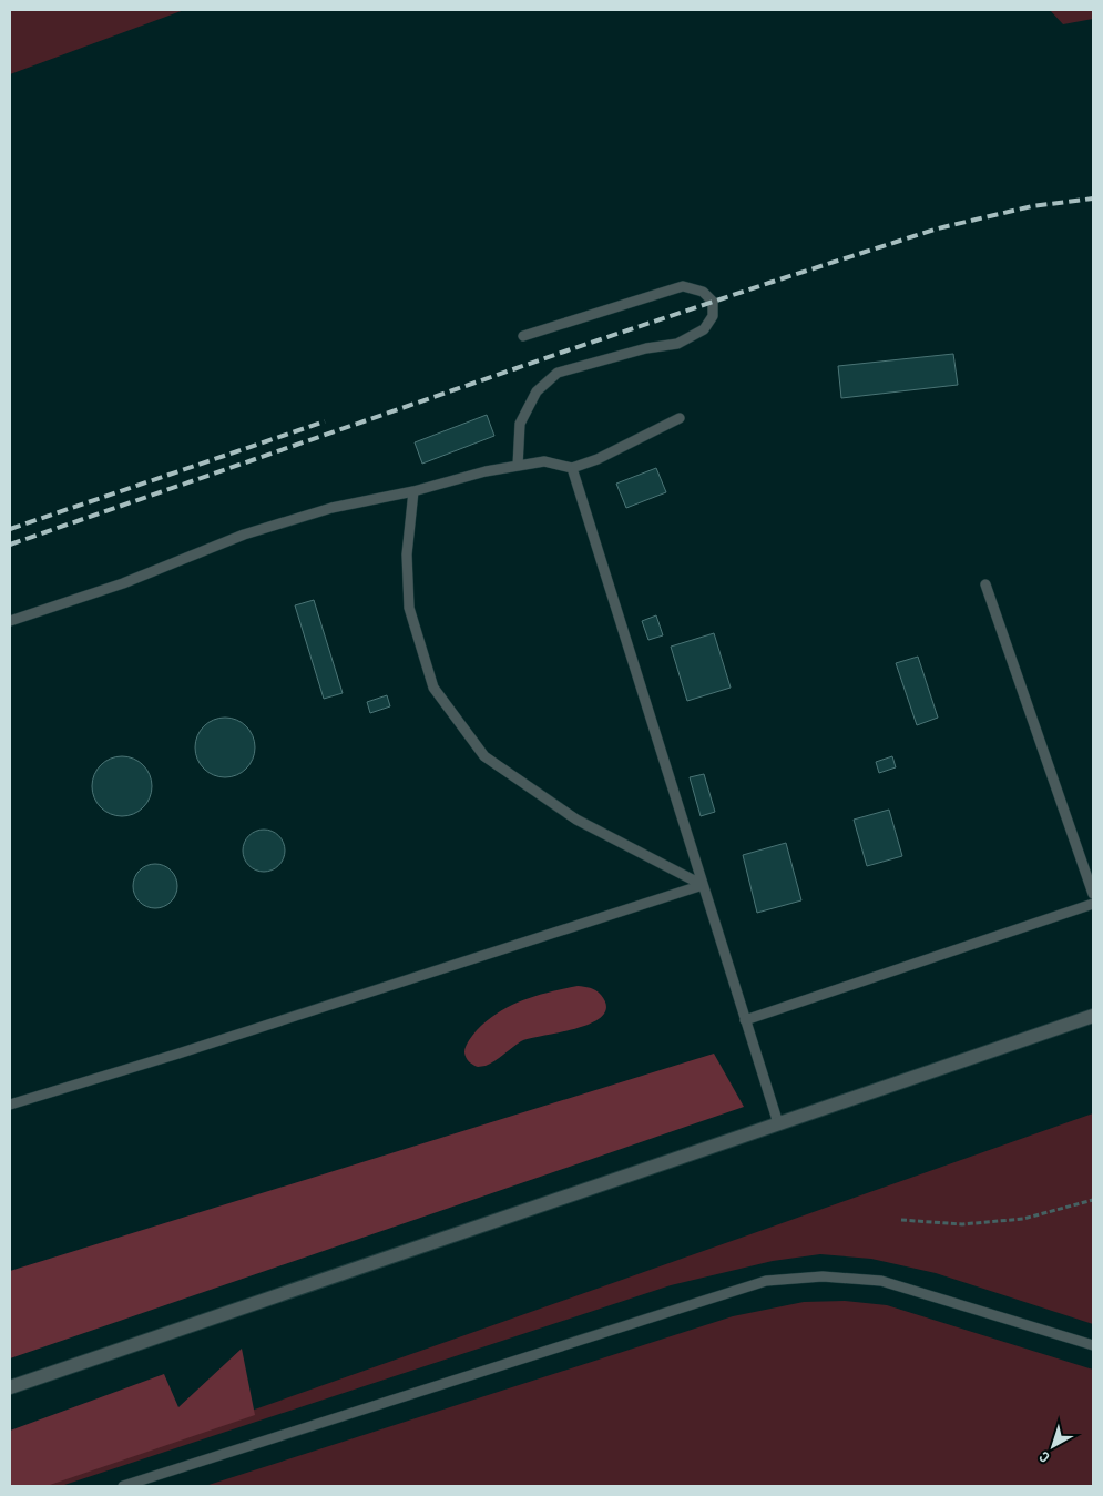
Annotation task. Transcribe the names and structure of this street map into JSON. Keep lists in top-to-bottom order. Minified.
{"north":"bottom left"}
